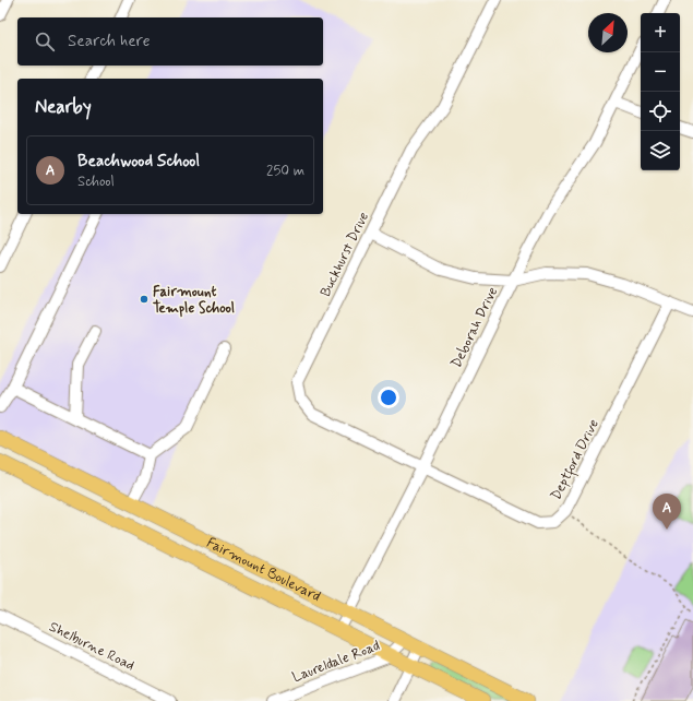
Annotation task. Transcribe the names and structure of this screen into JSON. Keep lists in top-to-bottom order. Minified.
{"streets":{"main road":["Fairmount Boulevard"],"street":["Buckhurst Drive","Deborah Drive","Deptford Drive","Shelburne Road","Laureldale Road"]},"crossings":[["Buckhurst Drive","Deborah Drive"],["Buckhurst Drive","Deptford Drive"],["Deborah Drive","Deptford Drive"],["Deborah Drive","Fairmount Boulevard"],["Fairmount Boulevard","Laureldale Road"]],"places":["Fairmount Temple School"],"north":"top right","page":{"map_buttons":["+","−"],"search":"Search here","heading":"Nearby","list":[{"mark":"A","name":"Beachwood School","note":"School","value":"250 m"}],"pins":"A"}}
